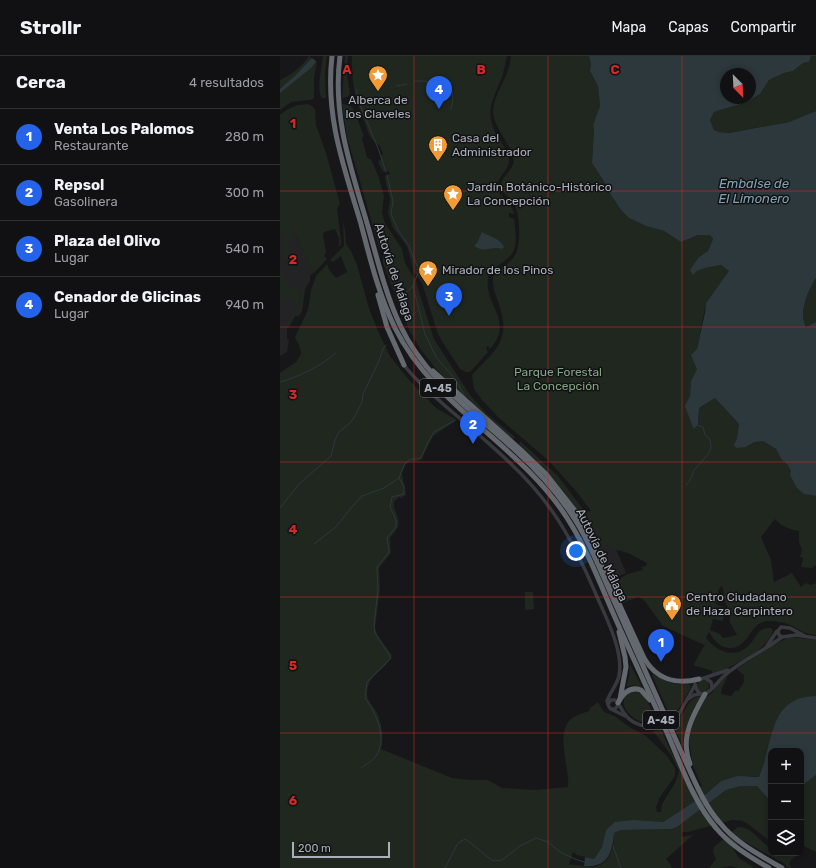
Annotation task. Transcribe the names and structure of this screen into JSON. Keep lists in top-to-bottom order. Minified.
{"streets":{"highway":["Autovía de Málaga","A-45"]},"water":["Embalse de El Limonero"],"parks":["Parque Forestal La Concepción"],"places":{"place":["Alberca de los Claveles","Jardín Botánico-Histórico La Concepción","Mirador de los Pinos"],"building":["Casa del Administrador"],"public building":["Centro Ciudadano de Haza Carpintero"]},"scale_bar":"200 m","north":"bottom right","page":{"header":"Strollr","nav":["Mapa","Capas","Compartir"],"heading":["Cerca","4 resultados"],"pins":["4","3","2","1"],"list":[{"mark":"1","name":"Venta Los Palomos","note":"Restaurante","value":"280 m"},{"mark":"2","name":"Repsol","note":"Gasolinera","value":"300 m"},{"mark":"3","name":"Plaza del Olivo","note":"Lugar","value":"540 m"},{"mark":"4","name":"Cenador de Glicinas","note":"Lugar","value":"940 m"}],"map_buttons":["+","−"],"scale":"200 m"},"grid":{"columns":["A","B","C"],"rows":["1","2","3","4","5","6"]}}
